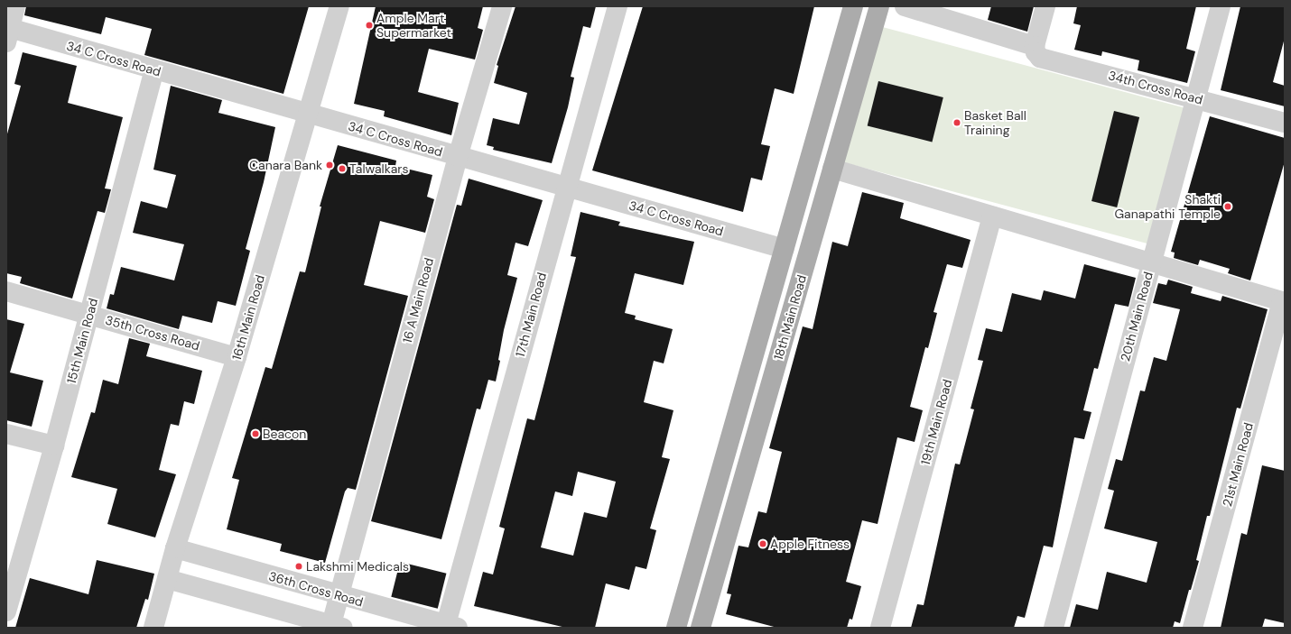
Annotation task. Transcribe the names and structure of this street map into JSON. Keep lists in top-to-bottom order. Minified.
{"streets":{"main road":["18th Main Road"],"street":["34 C Cross Road","34th Cross Road","16 A Main Road","17th Main Road","20th Main Road","16th Main Road","35th Cross Road","15th Main Road","19th Main Road","21st Main Road","36th Cross Road"]},"crossings":[["34 C Cross Road","16 A Main Road"],["34 C Cross Road","17th Main Road"],["34 C Cross Road","16th Main Road"],["34 C Cross Road","18th Main Road"],["34 C Cross Road","15th Main Road"],["34th Cross Road","20th Main Road"],["16 A Main Road","36th Cross Road"],["17th Main Road","36th Cross Road"],["16th Main Road","35th Cross Road"],["16th Main Road","36th Cross Road"],["35th Cross Road","15th Main Road"]],"places":["Ample Mart Supermarket","Basket Ball Training","Canara Bank","Talwalkars","Shakti Ganapathi Temple","Beacon","Apple Fitness","Lakshmi Medicals"]}
